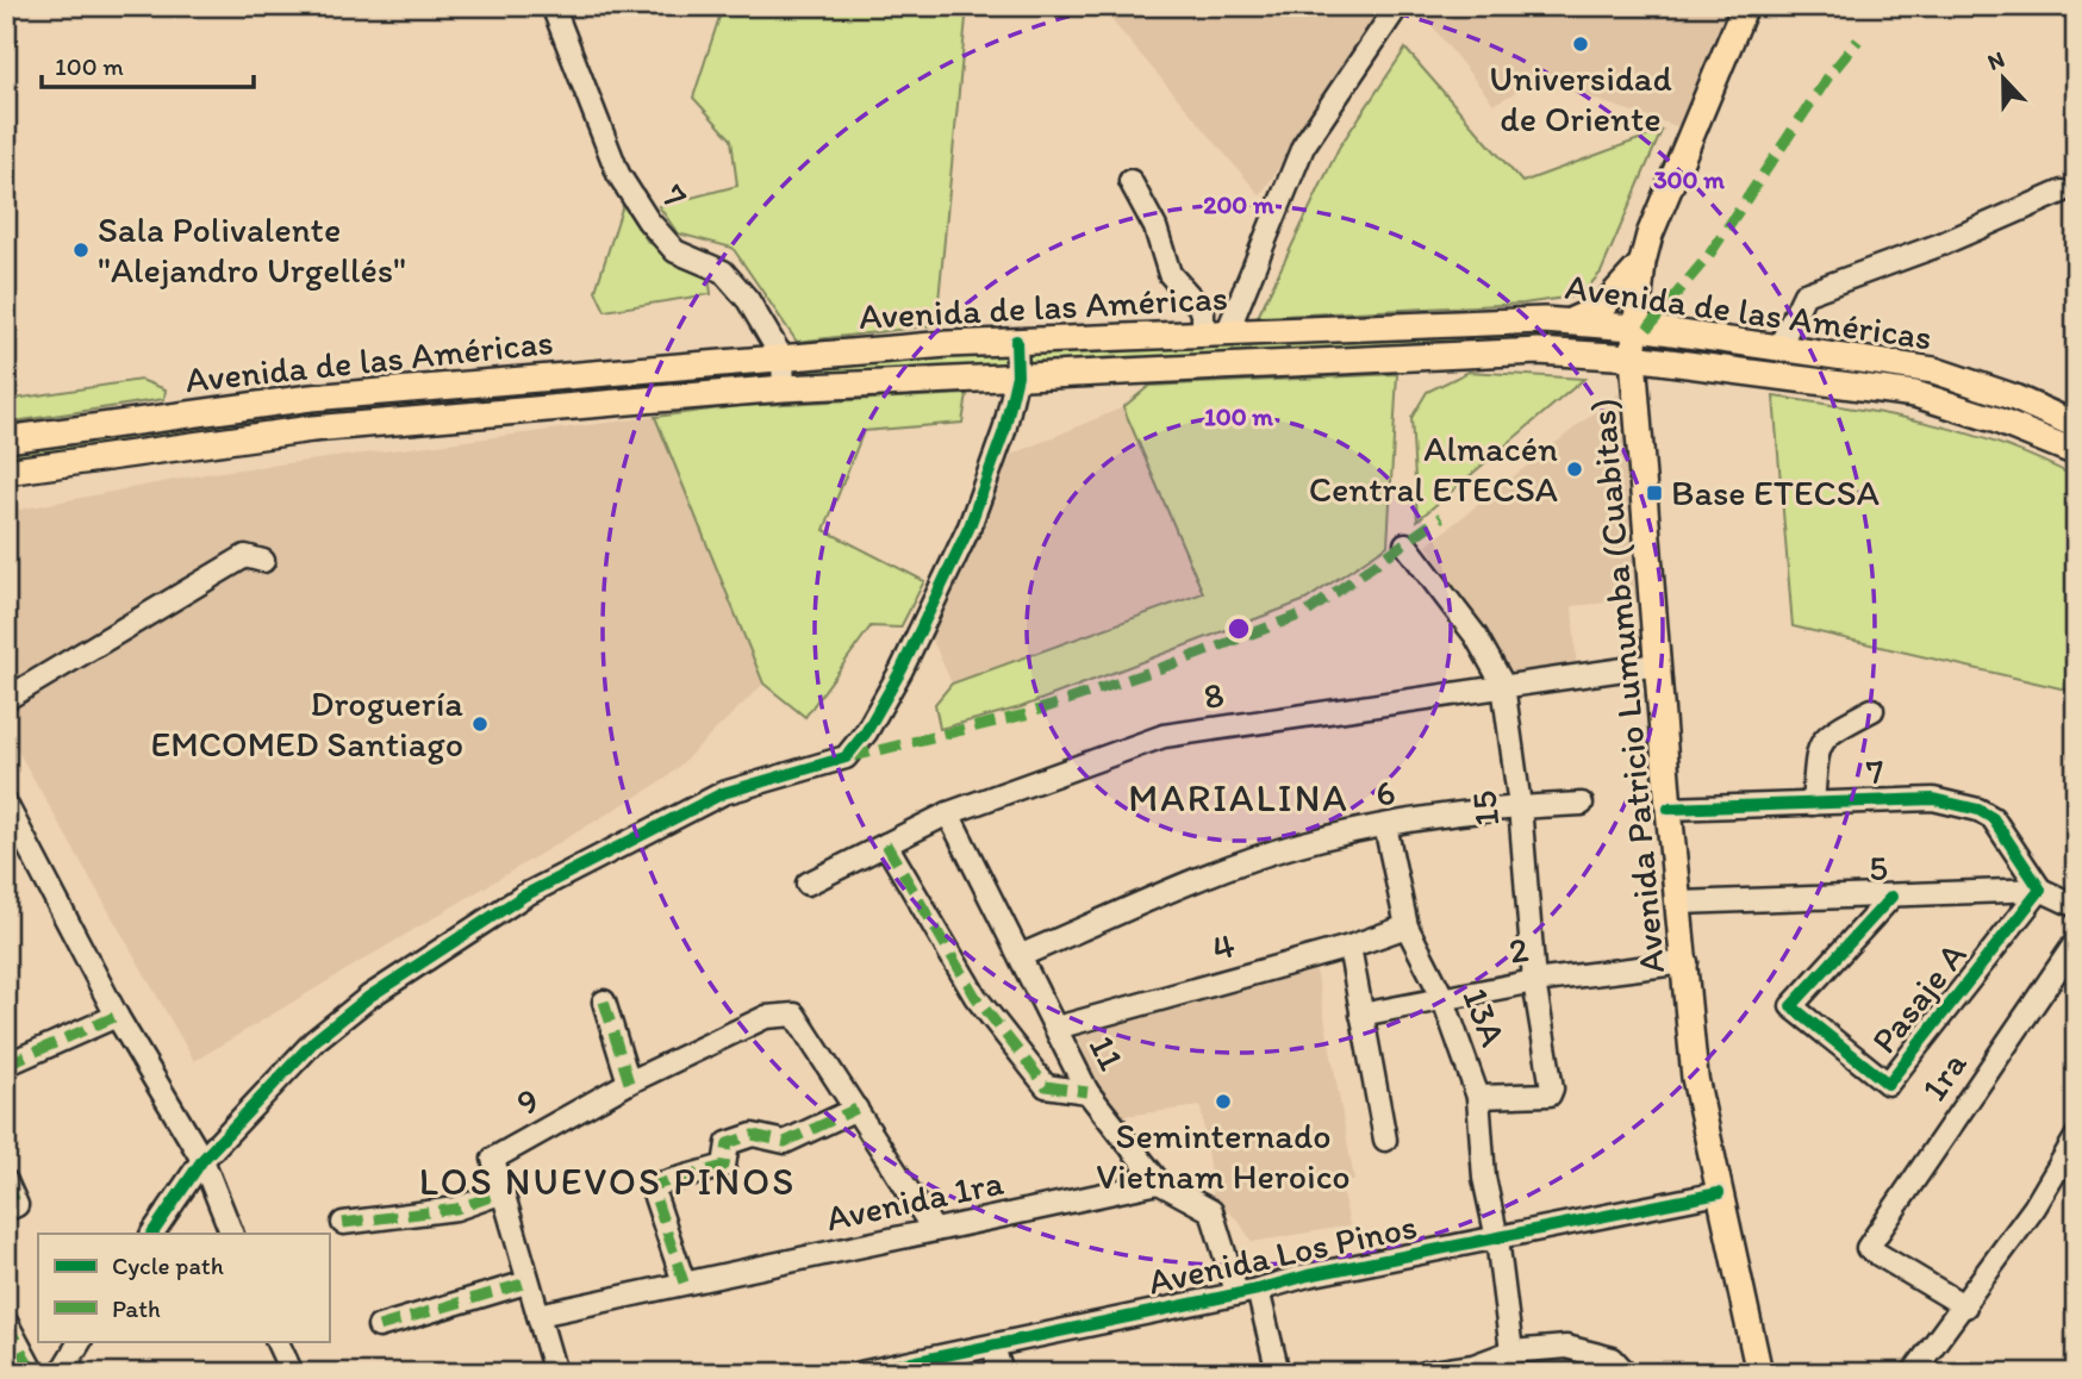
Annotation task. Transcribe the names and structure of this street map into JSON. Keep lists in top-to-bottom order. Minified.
{"streets":{"main road":["Avenida de las Américas","Avenida Patricio Lumumba (Cuabitas)"],"street":["7","8","6","15","5","4","2","Pasaje A","13A","11","1ra","9","Avenida 1ra","Avenida Los Pinos"]},"crossings":[["7","Avenida de las Américas"],["7","Avenida Patricio Lumumba (Cuabitas)"],["7","5"],["7","Pasaje A"],["Avenida de las Américas","Avenida Patricio Lumumba (Cuabitas)"],["Avenida Patricio Lumumba (Cuabitas)","8"],["Avenida Patricio Lumumba (Cuabitas)","5"],["Avenida Patricio Lumumba (Cuabitas)","2"],["Avenida Patricio Lumumba (Cuabitas)","Avenida Los Pinos"],["8","15"],["8","11"],["6","15"],["6","13A"],["6","11"],["15","2"],["15","13A"],["5","Pasaje A"],["4","13A"],["4","11"],["2","13A"],["13A","Avenida Los Pinos"],["11","Avenida 1ra"],["11","Avenida Los Pinos"],["9","Avenida 1ra"]],"districts":["MARIALINA","LOS NUEVOS PINOS"],"places":{"other":["Universidad de Oriente","Sala Polivalente \"Alejandro Urgellés\"","Almacén Central ETECSA","Droguería EMCOMED Santiago","Seminternado Vietnam Heroico"],"transit":["Base ETECSA"]},"legend":["Cycle path","Path"],"scale_bar":"100 m","north":"top","rings":["300 m","200 m","100 m"]}
